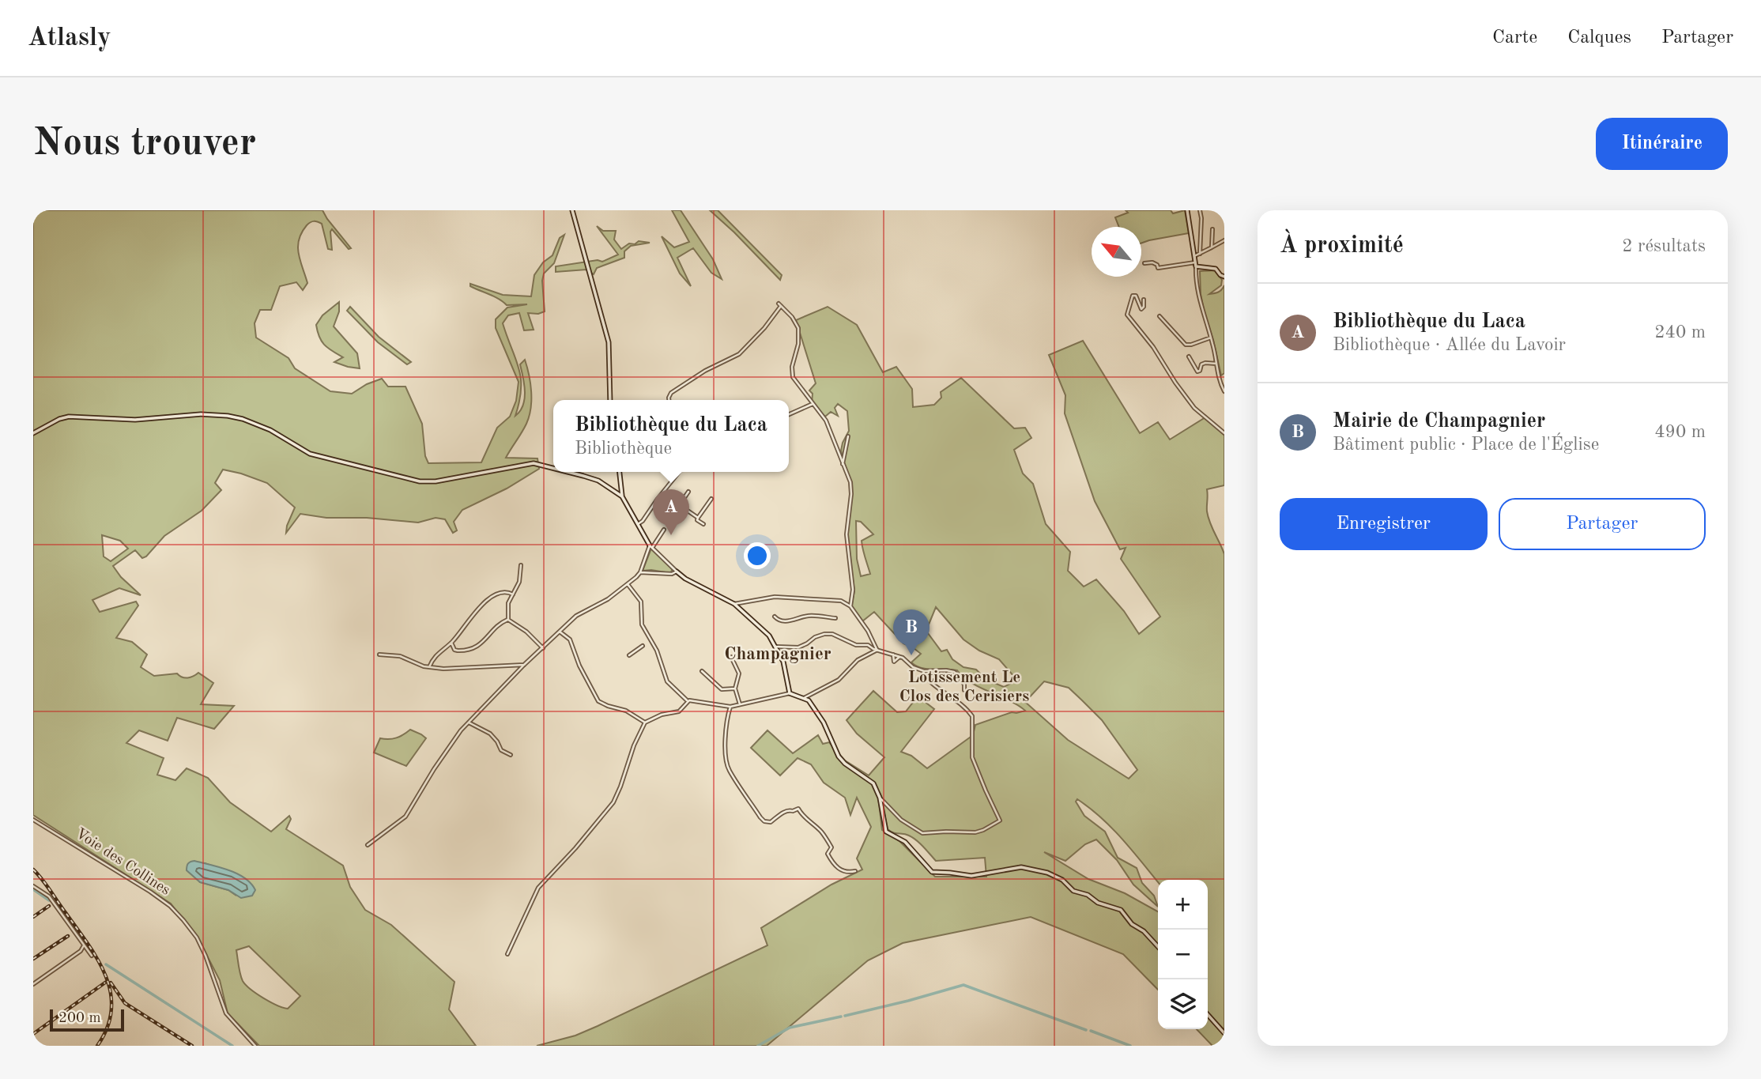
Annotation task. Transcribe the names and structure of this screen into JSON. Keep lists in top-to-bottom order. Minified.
{"streets":{"street":["Voie des Collines"]},"districts":["Champagnier","Lotissement Le Clos des Cerisiers"],"scale_bar":"200 m","north":"top left","page":{"header":"Atlasly","nav":["Carte","Calques","Partager"],"buttons":["Itinéraire",["Enregistrer","Partager"]],"title":"Nous trouver","heading":["À proximité","2 résultats"],"list":[{"mark":"A","name":"Bibliothèque du Laca","note":"Bibliothèque · Allée du Lavoir","value":"240 m"},{"mark":"B","name":"Mairie de Champagnier","note":"Bâtiment public · Place de l'Église","value":"490 m"}],"popup":["Bibliothèque du Laca","Bibliothèque"],"pins":["A","B"],"map_buttons":["+","−"],"scale":"200 m"}}
